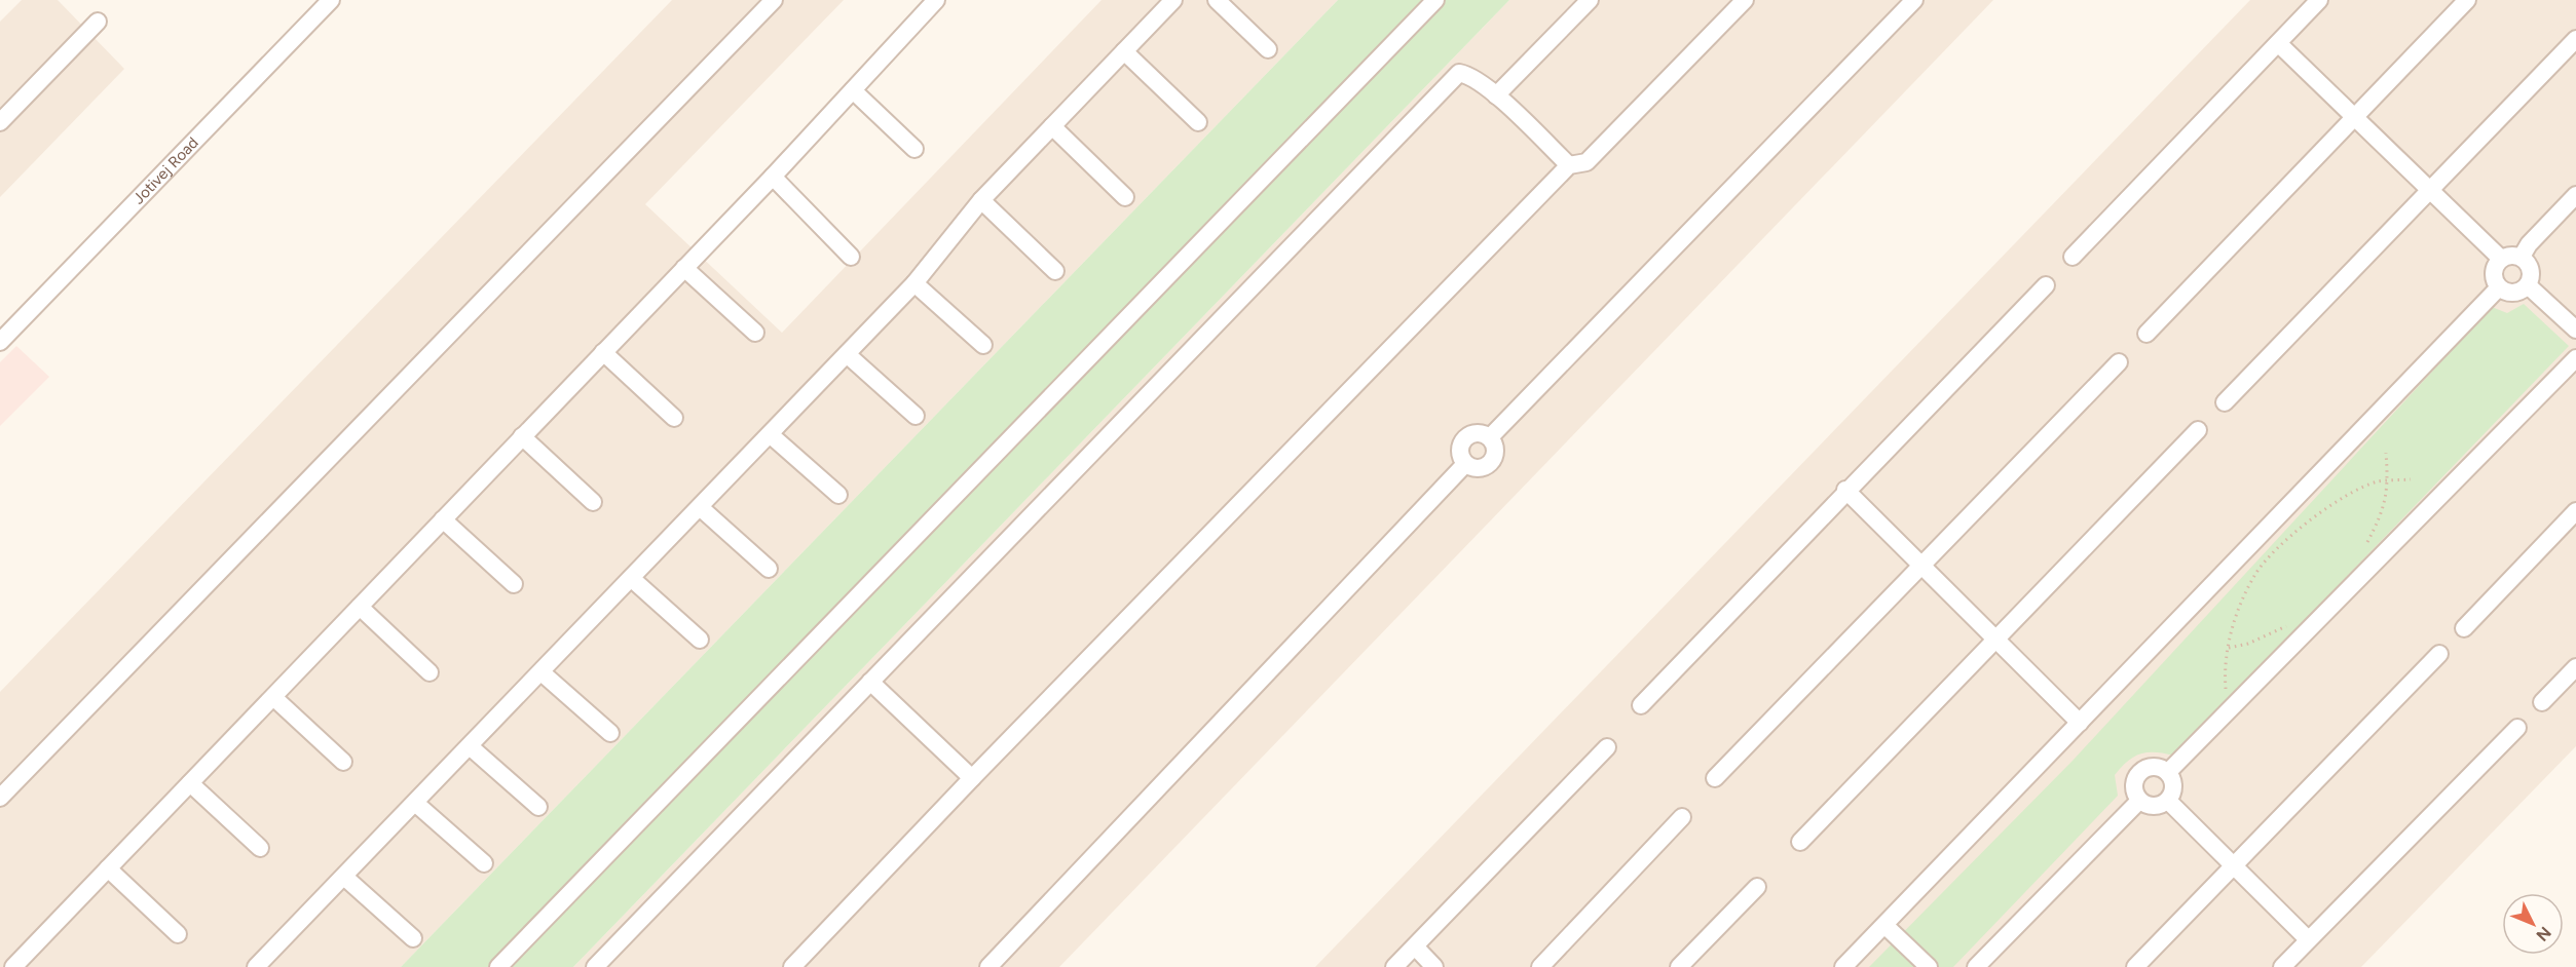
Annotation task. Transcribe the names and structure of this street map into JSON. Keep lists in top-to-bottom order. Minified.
{"streets":{"street":["Jotivej Road"]},"north":"bottom right"}
